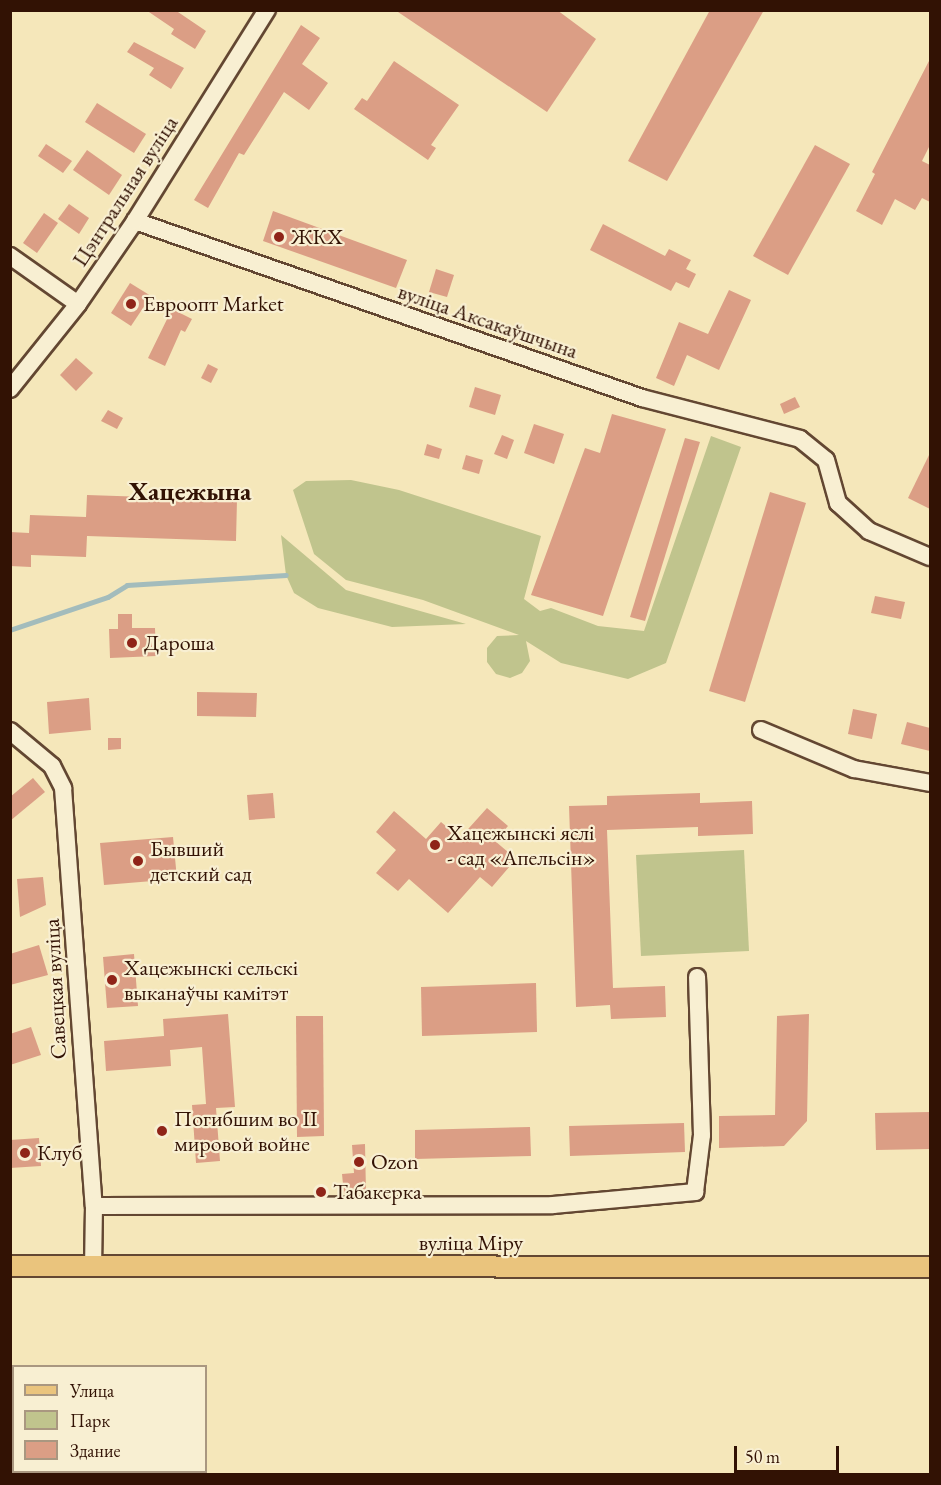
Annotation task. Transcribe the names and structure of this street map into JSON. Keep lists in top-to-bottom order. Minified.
{"streets":{"main road":["вуліца Міру"],"street":["Цэнтральная вуліца","вуліца Аксакаўшчына","Савецкая вуліца"]},"crossings":[["Цэнтральная вуліца","вуліца Аксакаўшчына"],["Савецкая вуліца","вуліца Міру"]],"districts":["Хацежына"],"places":["ЖКХ","Евроопт Market","Дароша","Хацежынскі яслі - сад «Апельсін»","Бывший детский сад","Хацежынскі сельскі выканаўчы камітэт","Погибшим во II мировой войне","Клуб","Ozon","Табакерка"],"legend":["Улица","Парк","Здание"],"scale_bar":"50 m"}
